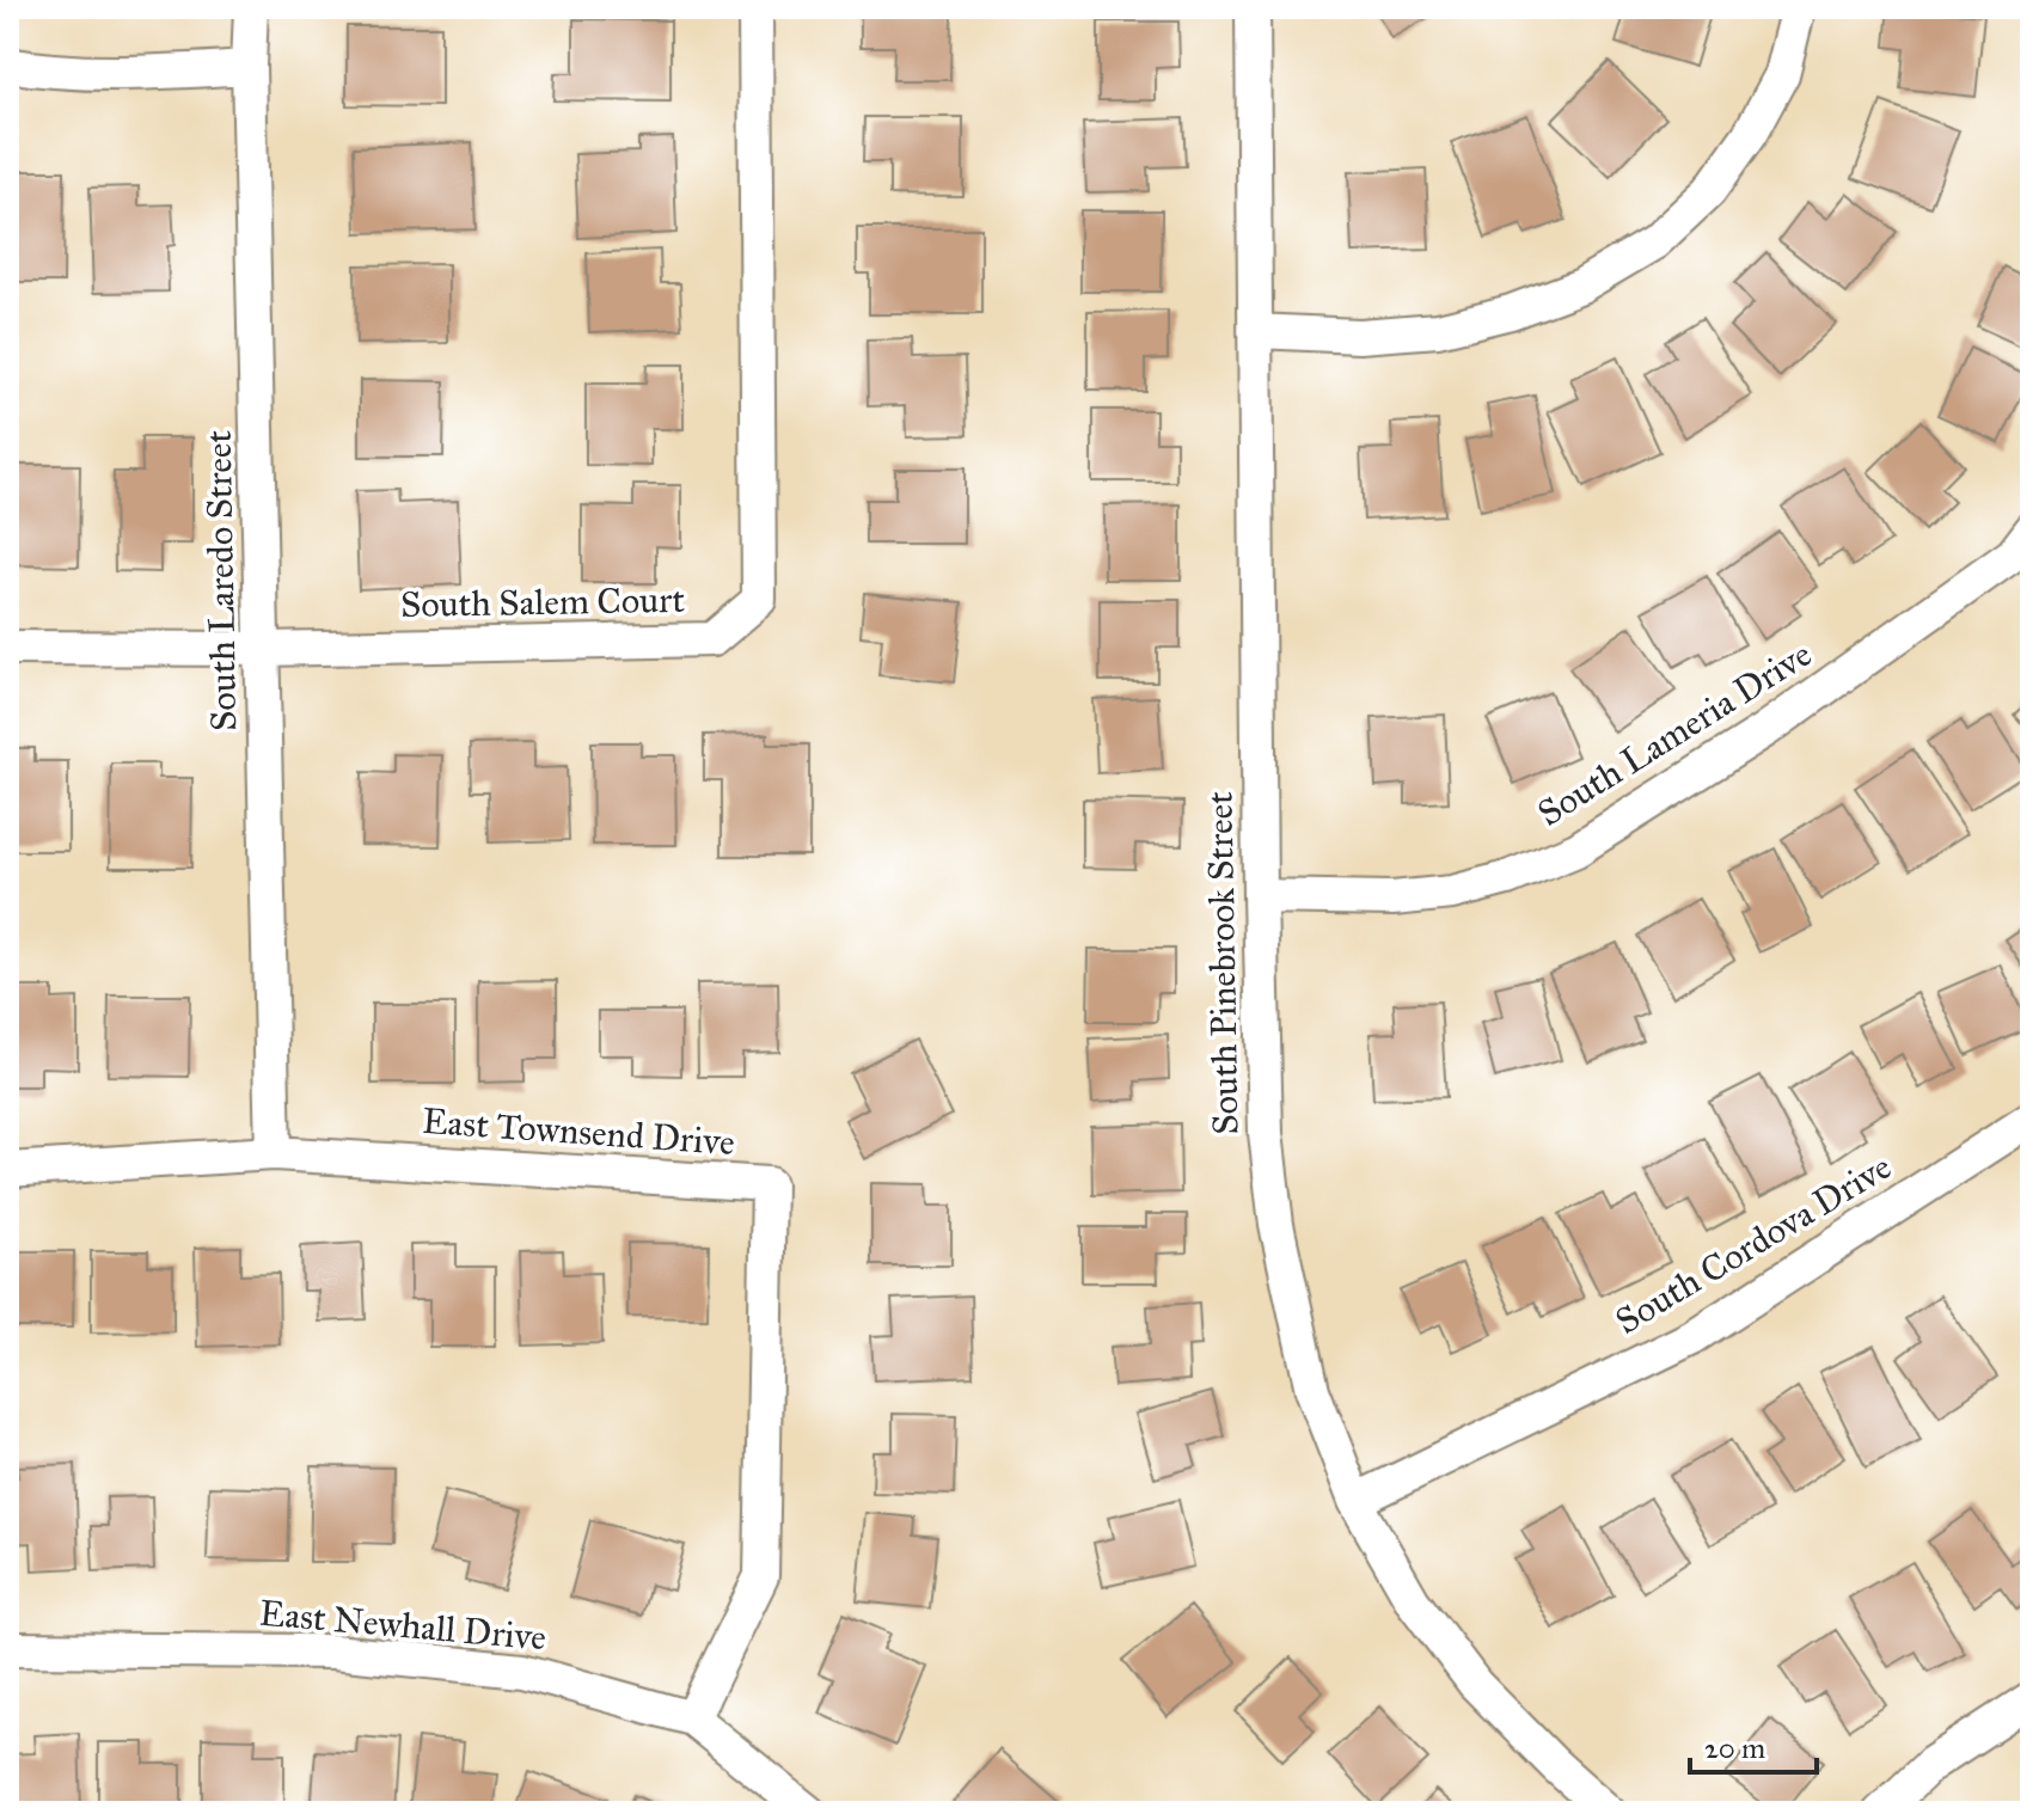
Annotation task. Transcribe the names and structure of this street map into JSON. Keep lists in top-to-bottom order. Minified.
{"streets":{"street":["South Laredo Street","South Salem Court","South Lameria Drive","South Pinebrook Street","East Townsend Drive","South Cordova Drive","East Newhall Drive"]},"crossings":[["South Laredo Street","South Salem Court"],["South Laredo Street","East Townsend Drive"],["South Lameria Drive","South Pinebrook Street"],["South Pinebrook Street","South Cordova Drive"],["East Townsend Drive","East Newhall Drive"]],"scale_bar":"20 m"}
